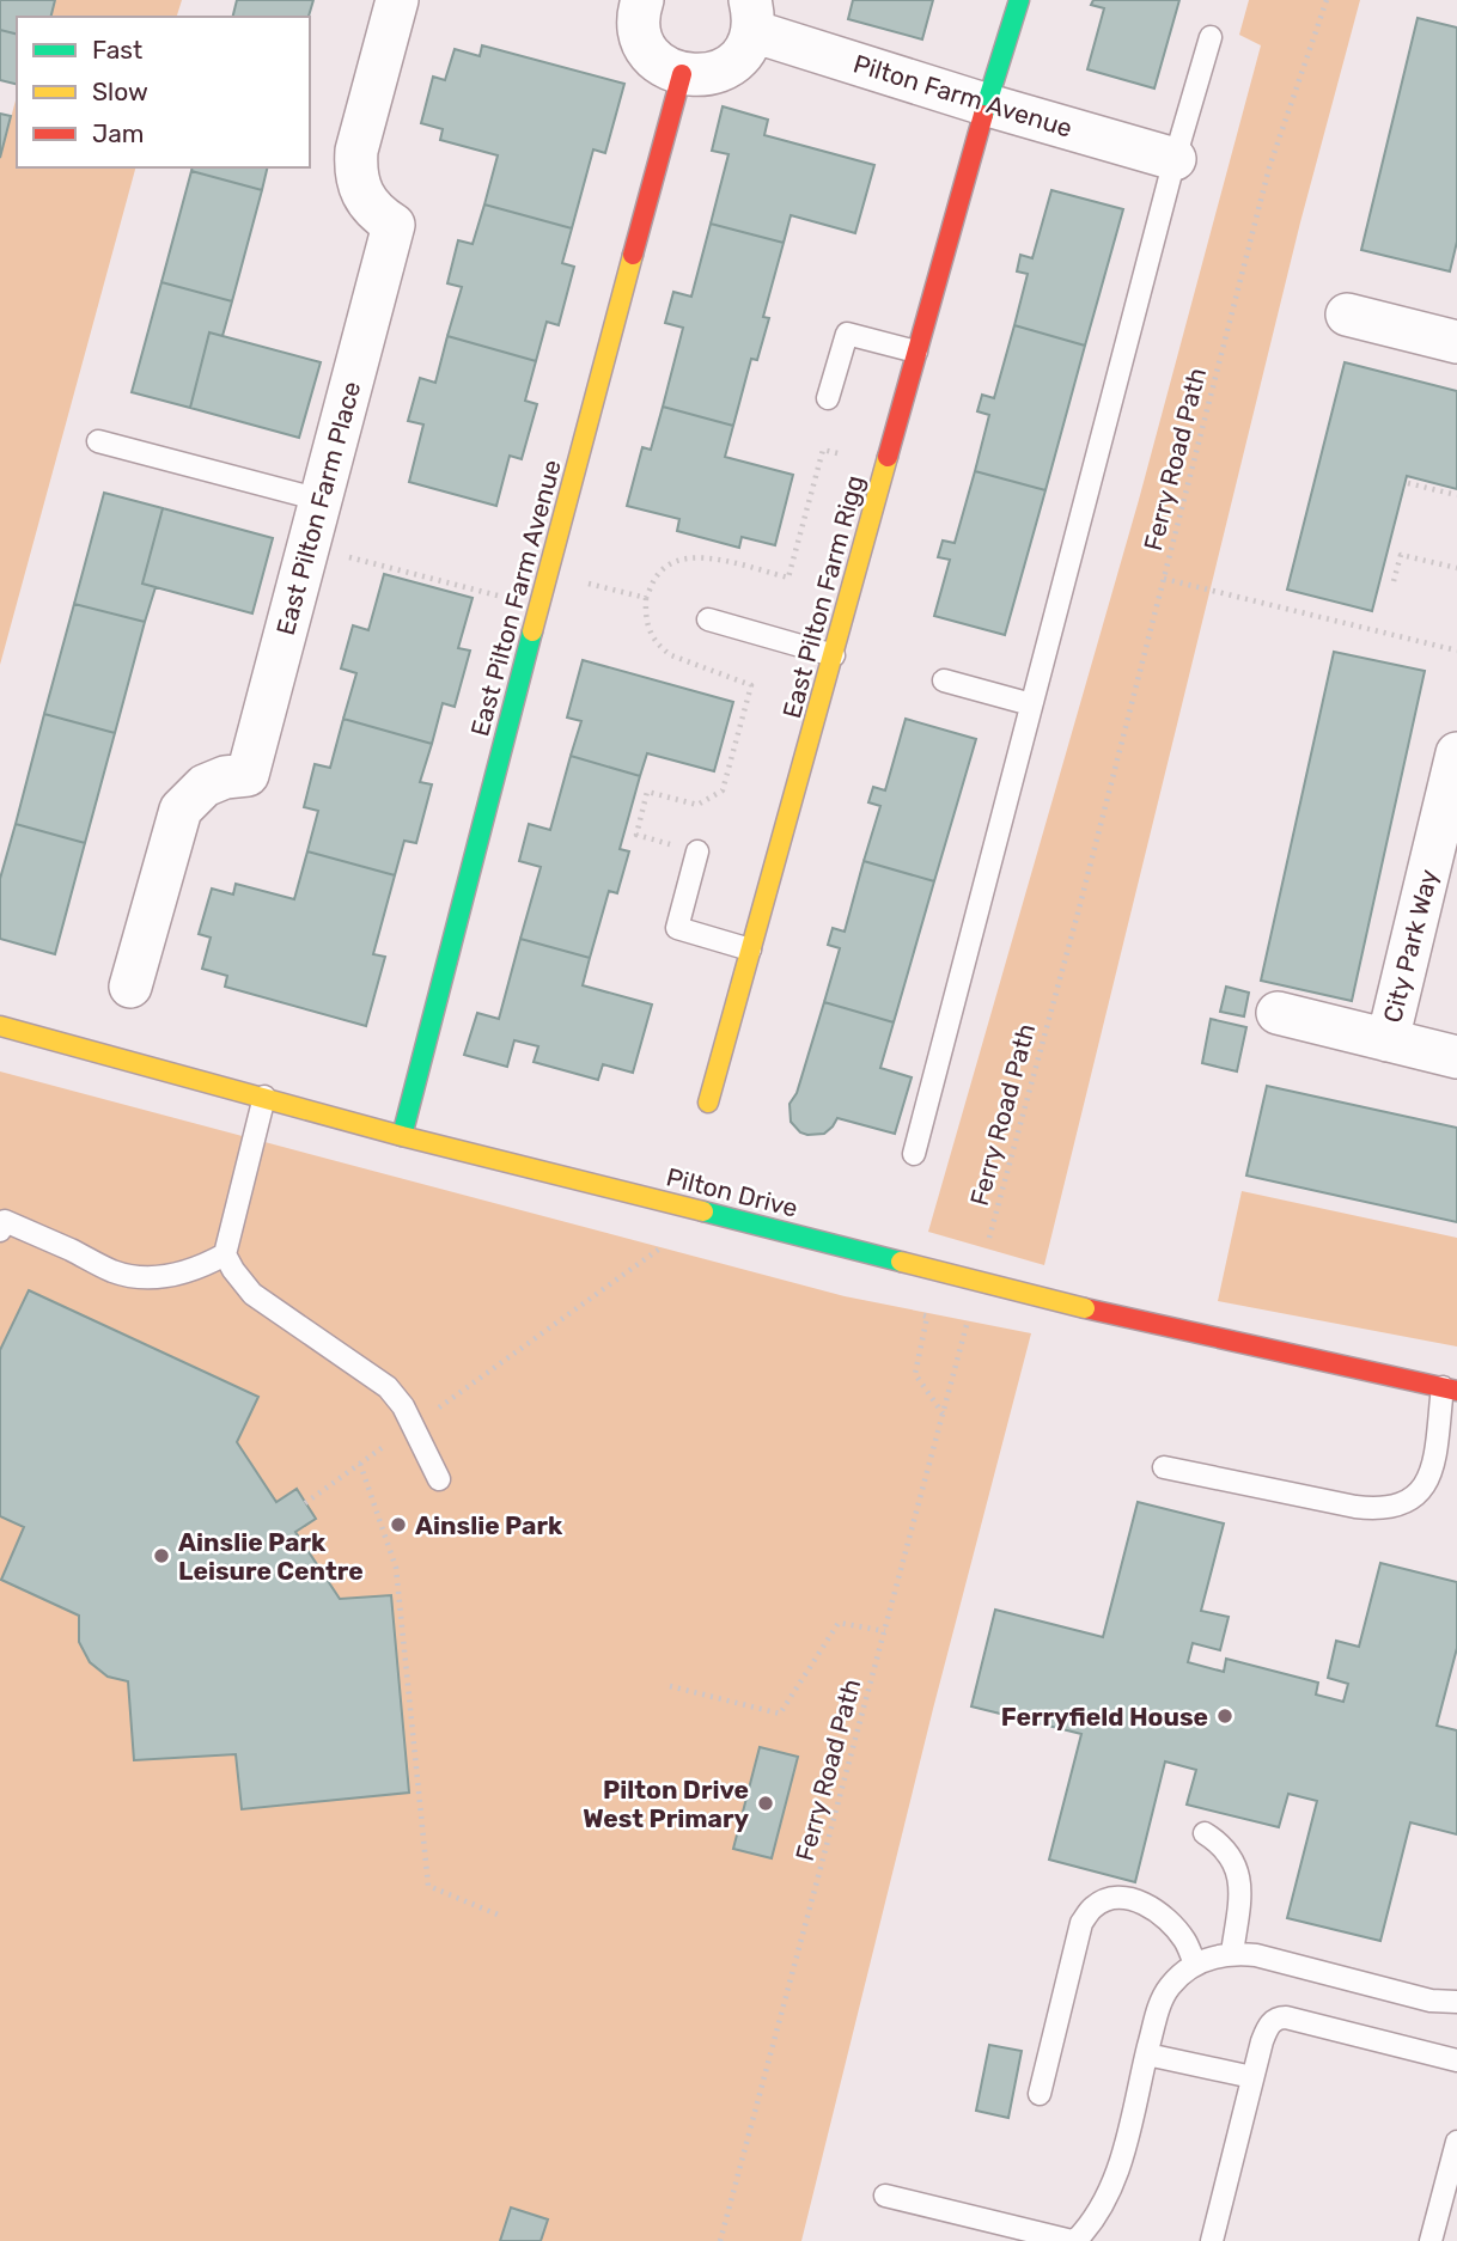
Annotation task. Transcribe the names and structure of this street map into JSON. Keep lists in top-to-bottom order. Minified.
{"streets":{"street":["Pilton Farm Avenue","East Pilton Farm Place","East Pilton Farm Rigg","East Pilton Farm Avenue","City Park Way","Pilton Drive"],"path":["Ferry Road Path"]},"crossings":[["Pilton Farm Avenue","East Pilton Farm Rigg"],["Pilton Farm Avenue","East Pilton Farm Avenue"],["East Pilton Farm Avenue","Pilton Drive"]],"places":["Ainslie Park","Ainslie Park Leisure Centre","Ferryfield House","Pilton Drive West Primary"],"legend":["Fast","Slow","Jam"]}
